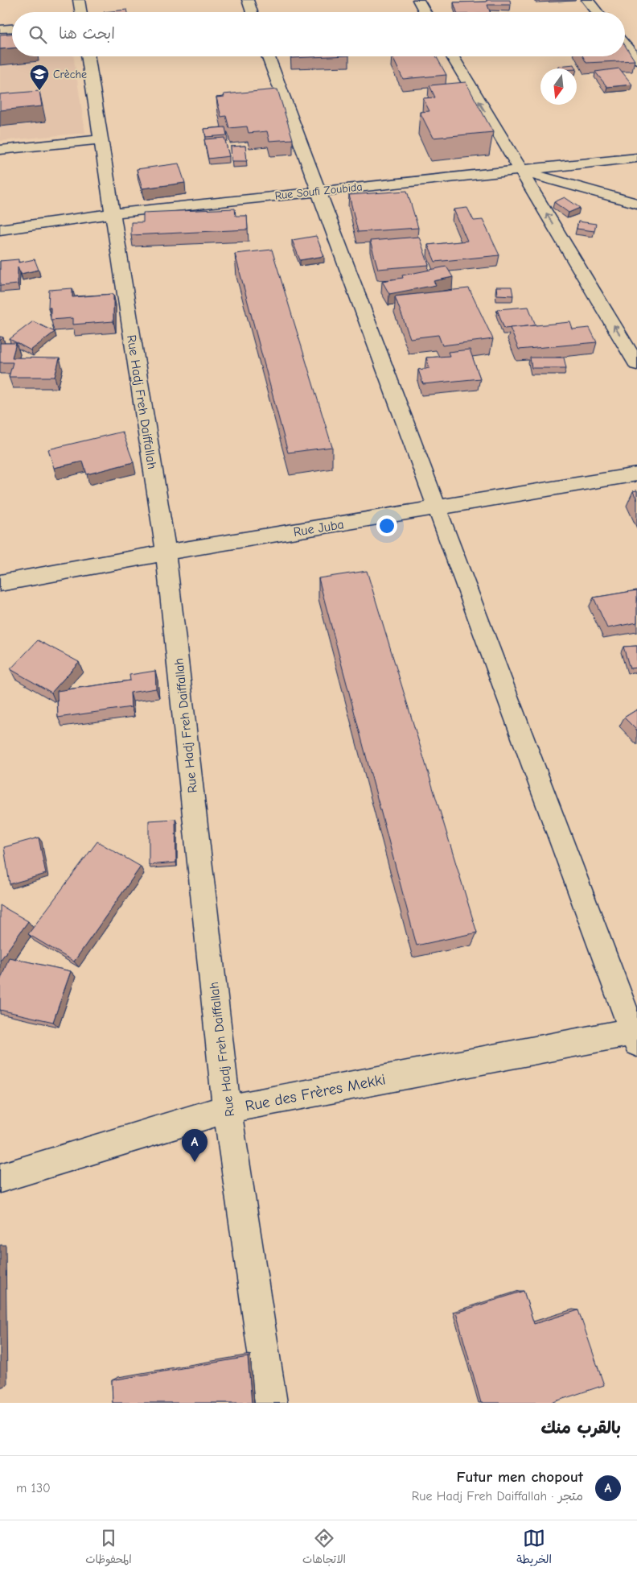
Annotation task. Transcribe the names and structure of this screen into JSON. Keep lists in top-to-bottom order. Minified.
{"streets":{"street":["Rue Soufi Zoubida","Rue Hadj Freh Daiffallah","Rue Juba","Rue des Frères Mekki"]},"crossings":[["Rue Soufi Zoubida","Rue Hadj Freh Daiffallah"],["Rue Hadj Freh Daiffallah","Rue Juba"],["Rue Hadj Freh Daiffallah","Rue des Frères Mekki"]],"places":{"school or university":["Crèche"]},"north":"bottom","page":{"search":"ابحث هنا","pins":"A","heading":"بالقرب منك","list":[{"mark":"A","name":"Futur men chopout","note":"متجر · Rue Hadj Freh Daiffallah","value":"130 m"}],"nav":["الخريطة","الاتجاهات","المحفوظات"]}}
